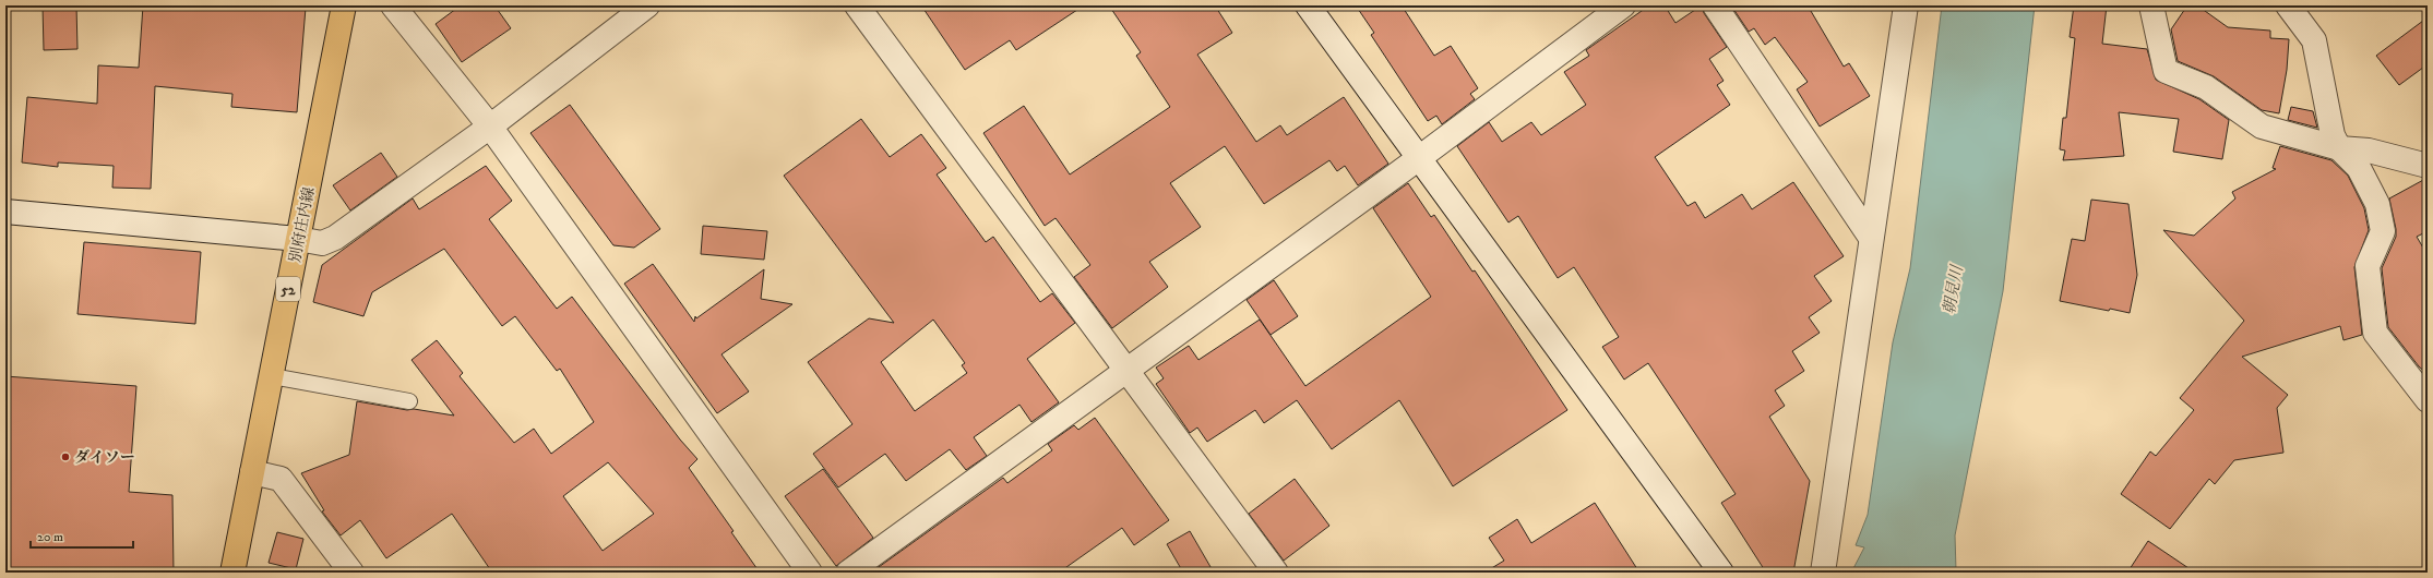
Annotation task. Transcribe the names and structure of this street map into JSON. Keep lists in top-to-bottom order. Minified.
{"streets":{"main road":["別府庄内線","52"]},"water":["朝見川"],"places":["ダイソー"],"scale_bar":"20 m"}
